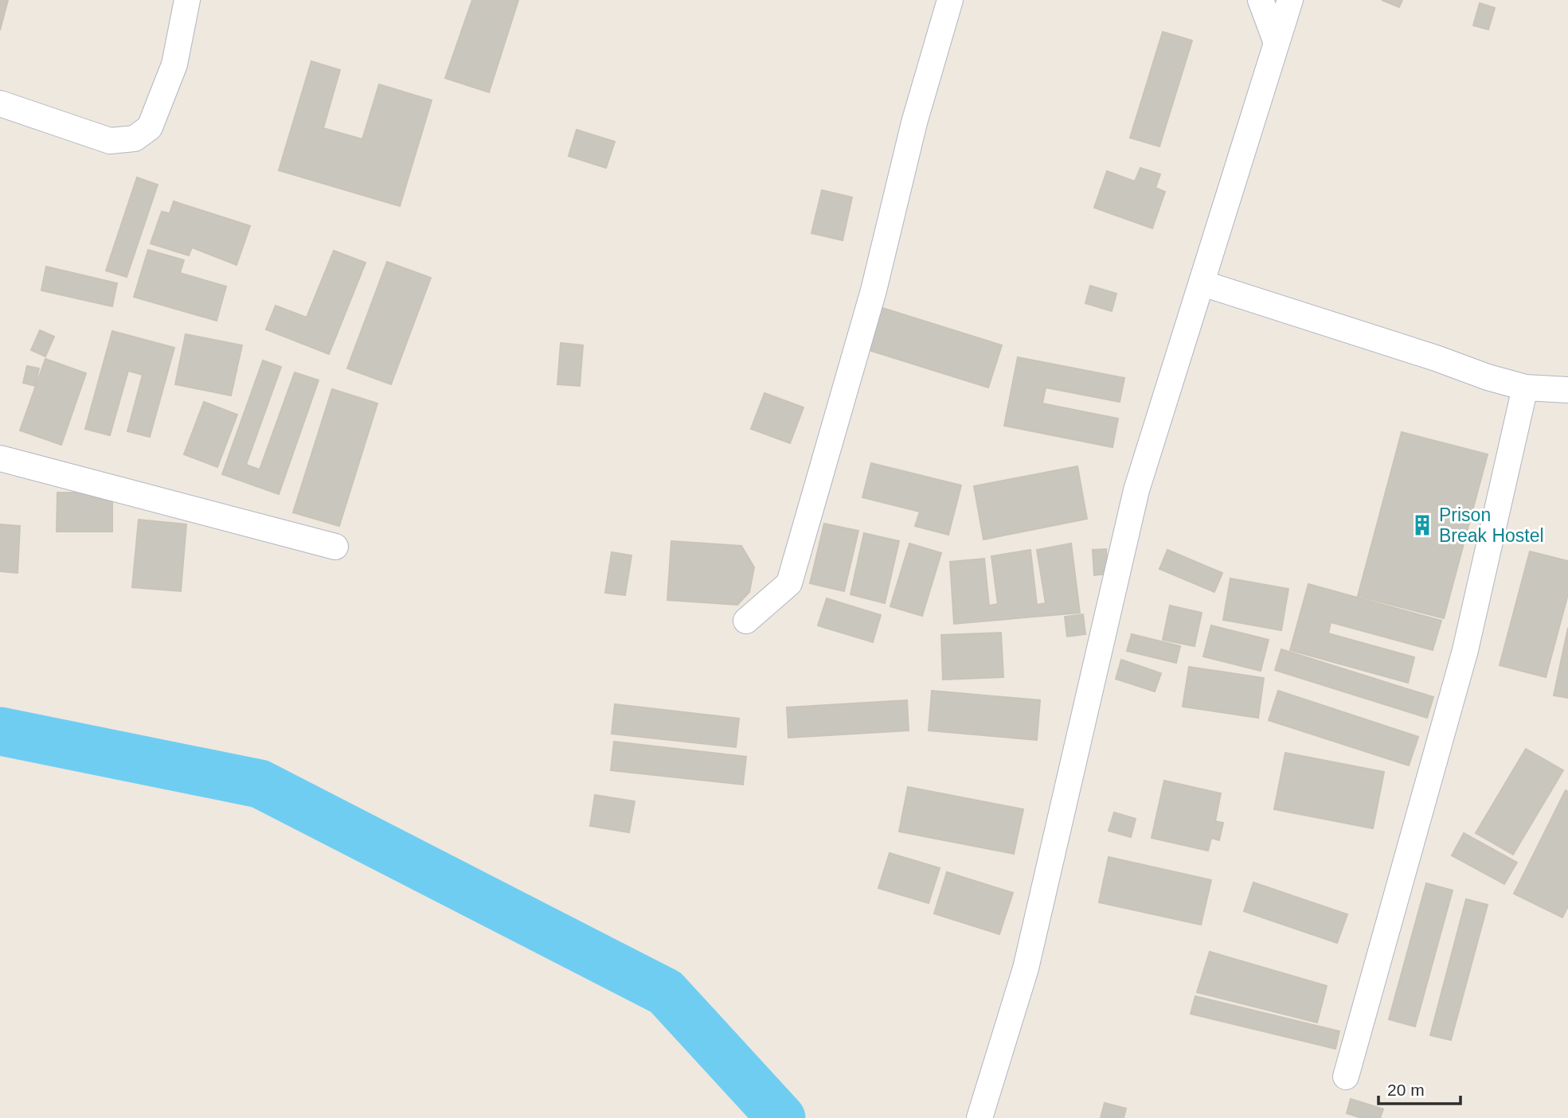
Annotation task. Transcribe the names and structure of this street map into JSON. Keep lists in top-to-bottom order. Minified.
{"places":{"building":["Prison Break Hostel"]},"scale_bar":"20 m"}
